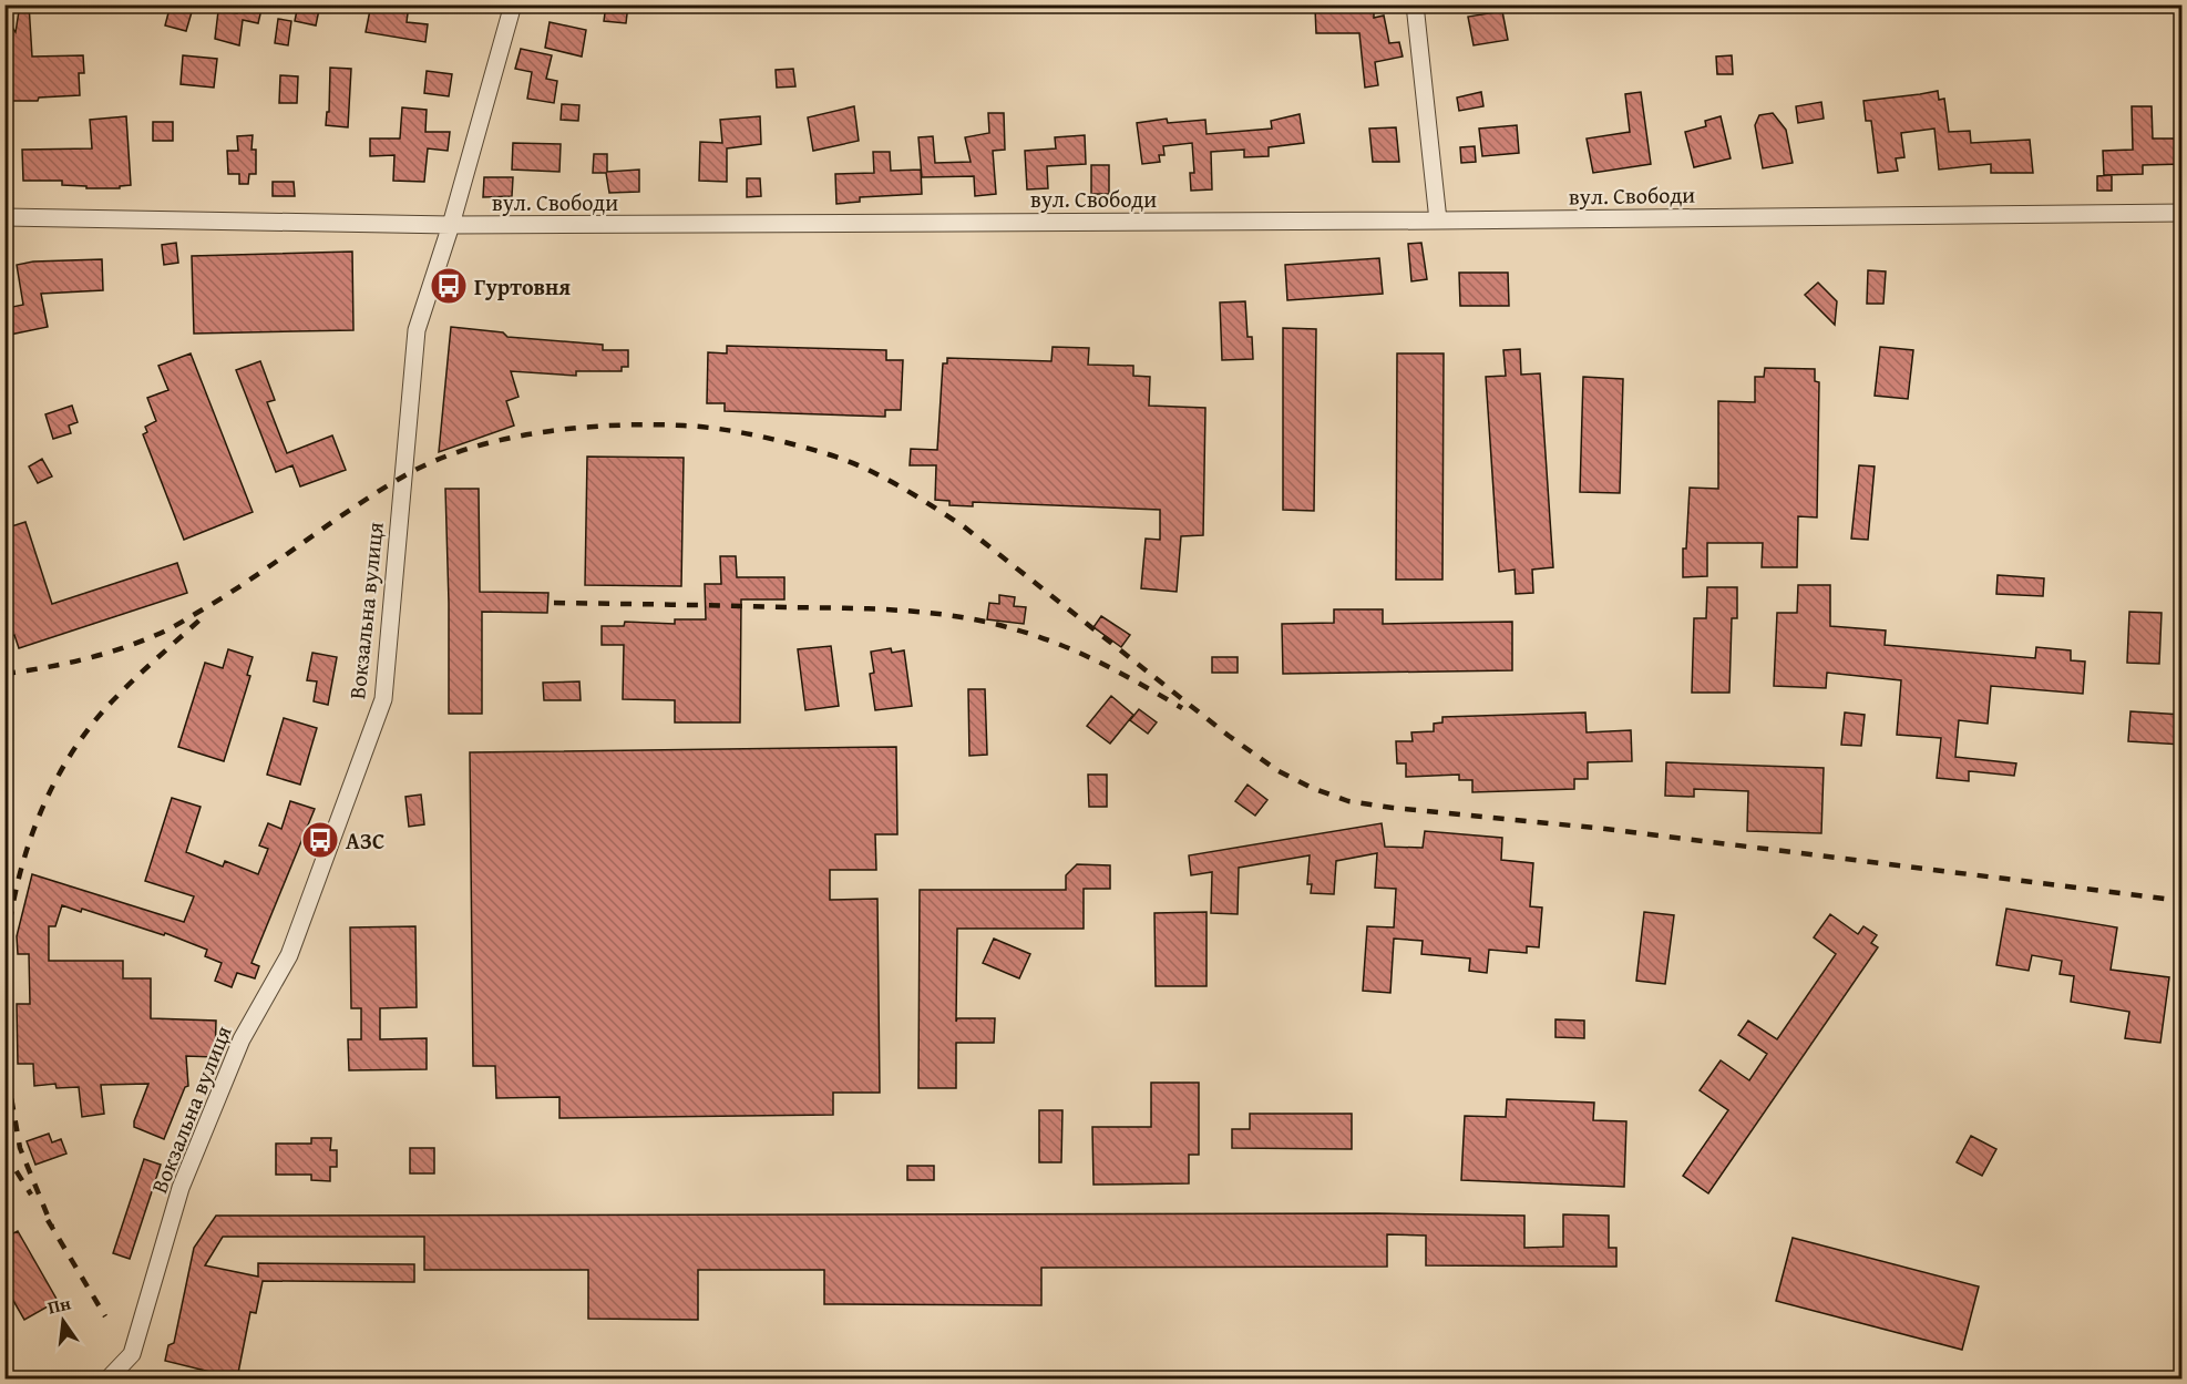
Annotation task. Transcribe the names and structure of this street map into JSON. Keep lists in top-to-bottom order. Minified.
{"streets":{"street":["вул. Свободи","Вокзальна вулиця"]},"crossings":[["вул. Свободи","Вокзальна вулиця"]],"places":{"bus stop":["Гуртовня","АЗС"]},"north":"top"}
